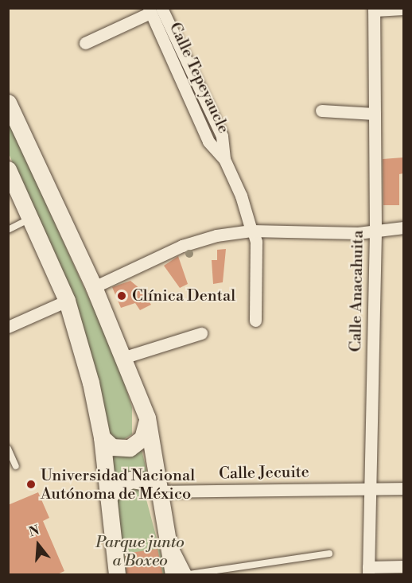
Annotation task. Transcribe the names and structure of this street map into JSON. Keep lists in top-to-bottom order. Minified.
{"streets":{"street":["Calle Tepeyaucle","Calle Anacahuita","Calle Jecuite"]},"crossings":[["Calle Anacahuita","Calle Jecuite"]],"parks":["Parque junto a Boxeo"],"places":["Clínica Dental","Universidad Nacional Autónoma de México"],"north":"top"}
